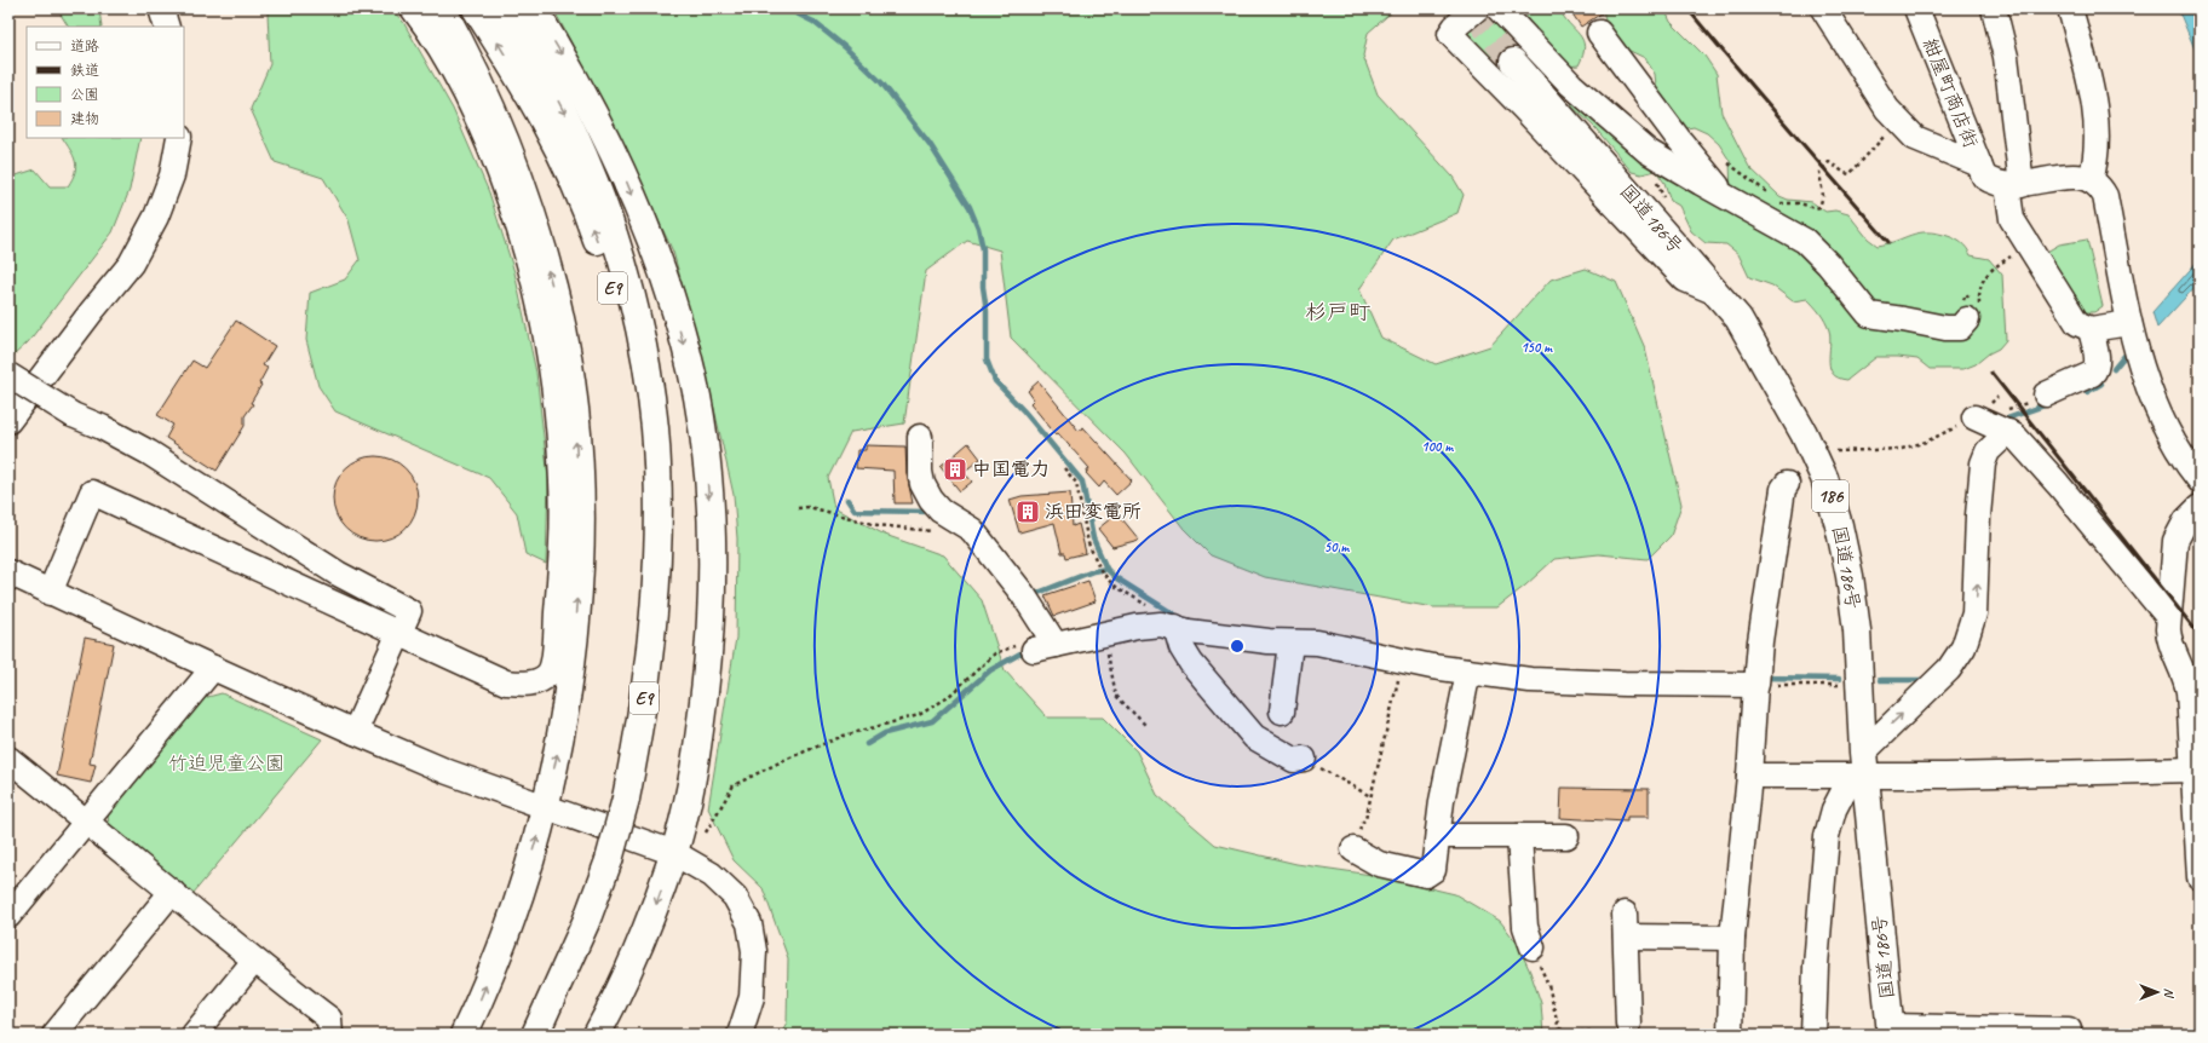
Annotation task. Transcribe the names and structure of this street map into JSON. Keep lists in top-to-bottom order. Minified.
{"streets":{"highway":["国道186号","E9","186"],"street":["紺屋町商店街"]},"districts":["杉戸町"],"parks":["竹迫児童公園"],"places":{"building":["中国電力","浜田変電所"]},"legend":["道路","鉄道","公園","建物"],"north":"right","rings":["150 m","100 m","50 m"]}
